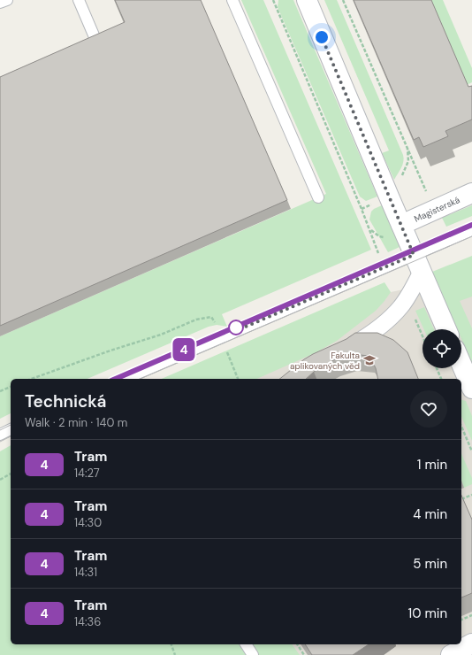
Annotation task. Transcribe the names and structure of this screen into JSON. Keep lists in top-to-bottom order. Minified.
{"streets":{"street":["Magisterská"]},"places":{"school or university":["Fakulta aplikovaných věd"]},"lines":["tram line 4"],"page":{"on_map":"4","heading":["Technická","Walk · 2 min · 140 m"],"list":[{"mark":"4","name":"Tram","note":"14:27","value":"1 min"},{"mark":"4","name":"Tram","note":"14:30","value":"4 min"},{"mark":"4","name":"Tram","note":"14:31","value":"5 min"},{"mark":"4","name":"Tram","note":"14:36","value":"10 min"}]}}
